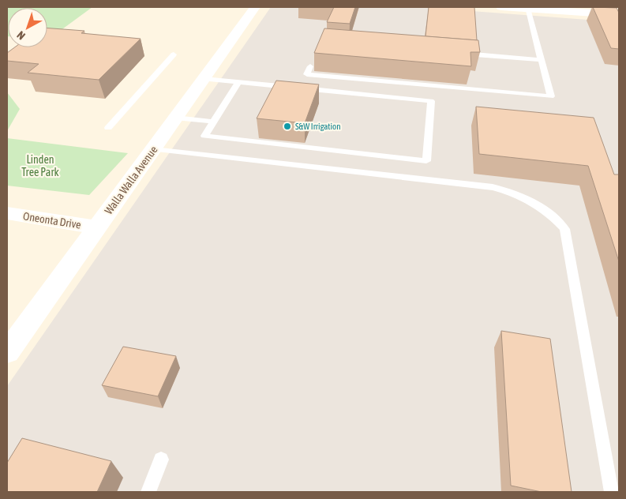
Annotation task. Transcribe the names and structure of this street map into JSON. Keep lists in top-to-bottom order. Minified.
{"streets":{"street":["Walla Walla Avenue","Oneonta Drive"]},"crossings":[["Walla Walla Avenue","Oneonta Drive"]],"parks":["Linden Tree Park"],"places":["S&W Irrigation"],"north":"bottom left"}
